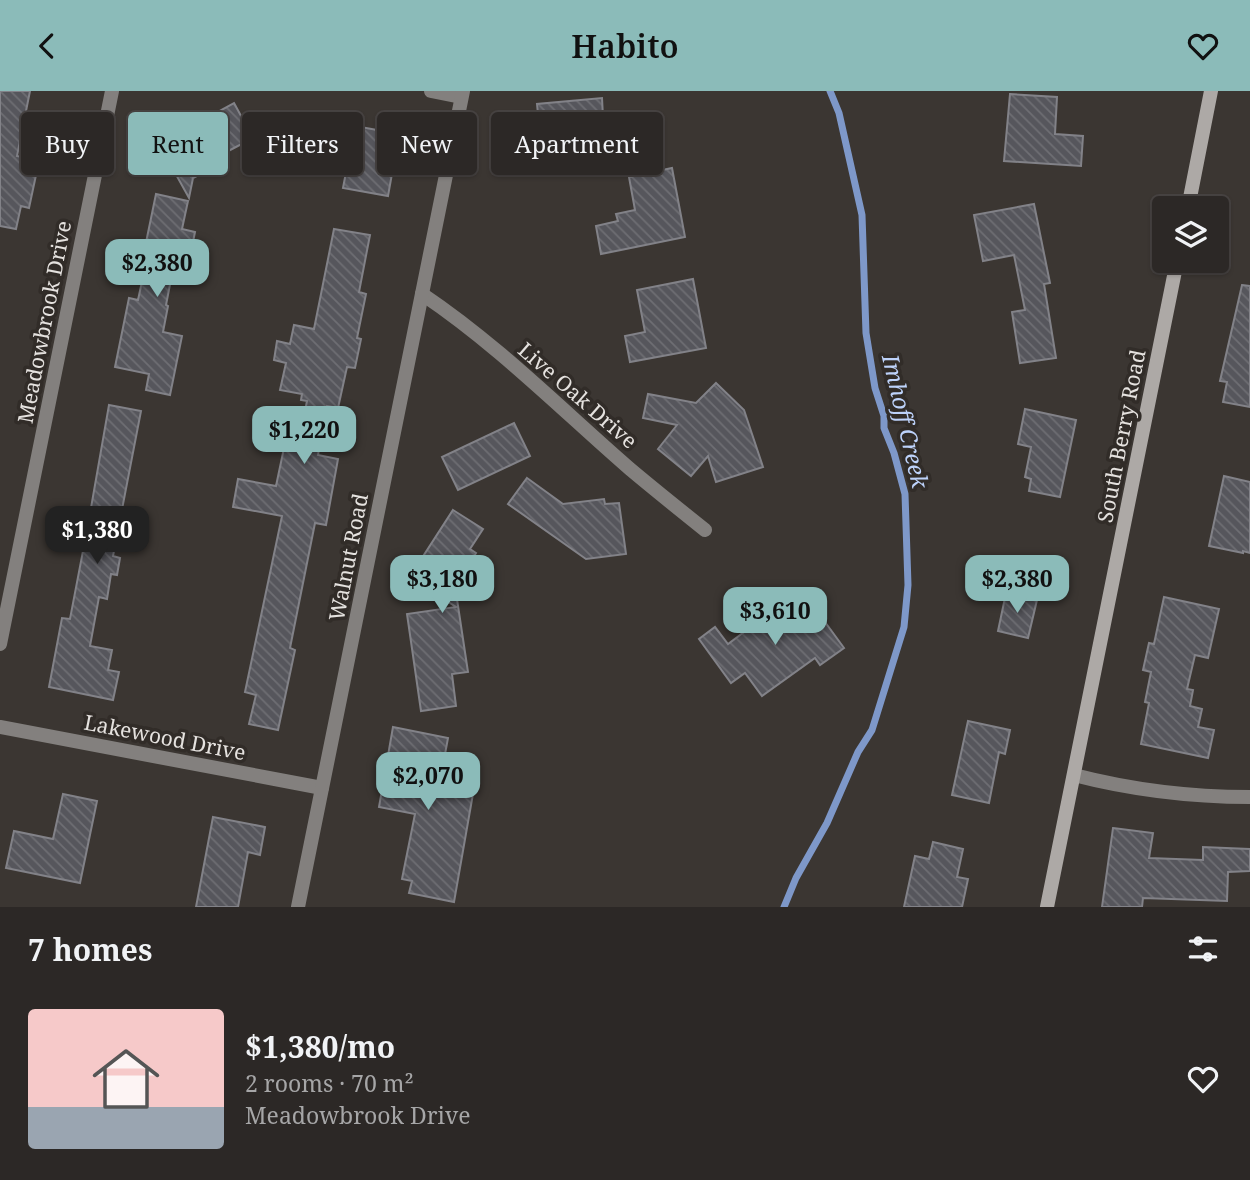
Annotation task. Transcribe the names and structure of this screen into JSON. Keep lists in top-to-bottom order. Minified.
{"streets":{"street":["Meadowbrook Drive","Live Oak Drive","South Berry Road","Walnut Road","Lakewood Drive"]},"crossings":[["Live Oak Drive","Walnut Road"],["Walnut Road","Lakewood Drive"]],"water":["Imhoff Creek"],"page":{"header":"Habito","chip":["Buy","Rent","Filters","New","Apartment"],"price":["$2,380","$1,220","$1,380","$3,180","$2,380","$3,610","$2,070"],"heading":"7 homes","list":[{"name":"$1,380/mo","note":"2 rooms · 70 m² · Meadowbrook Drive"}]}}
